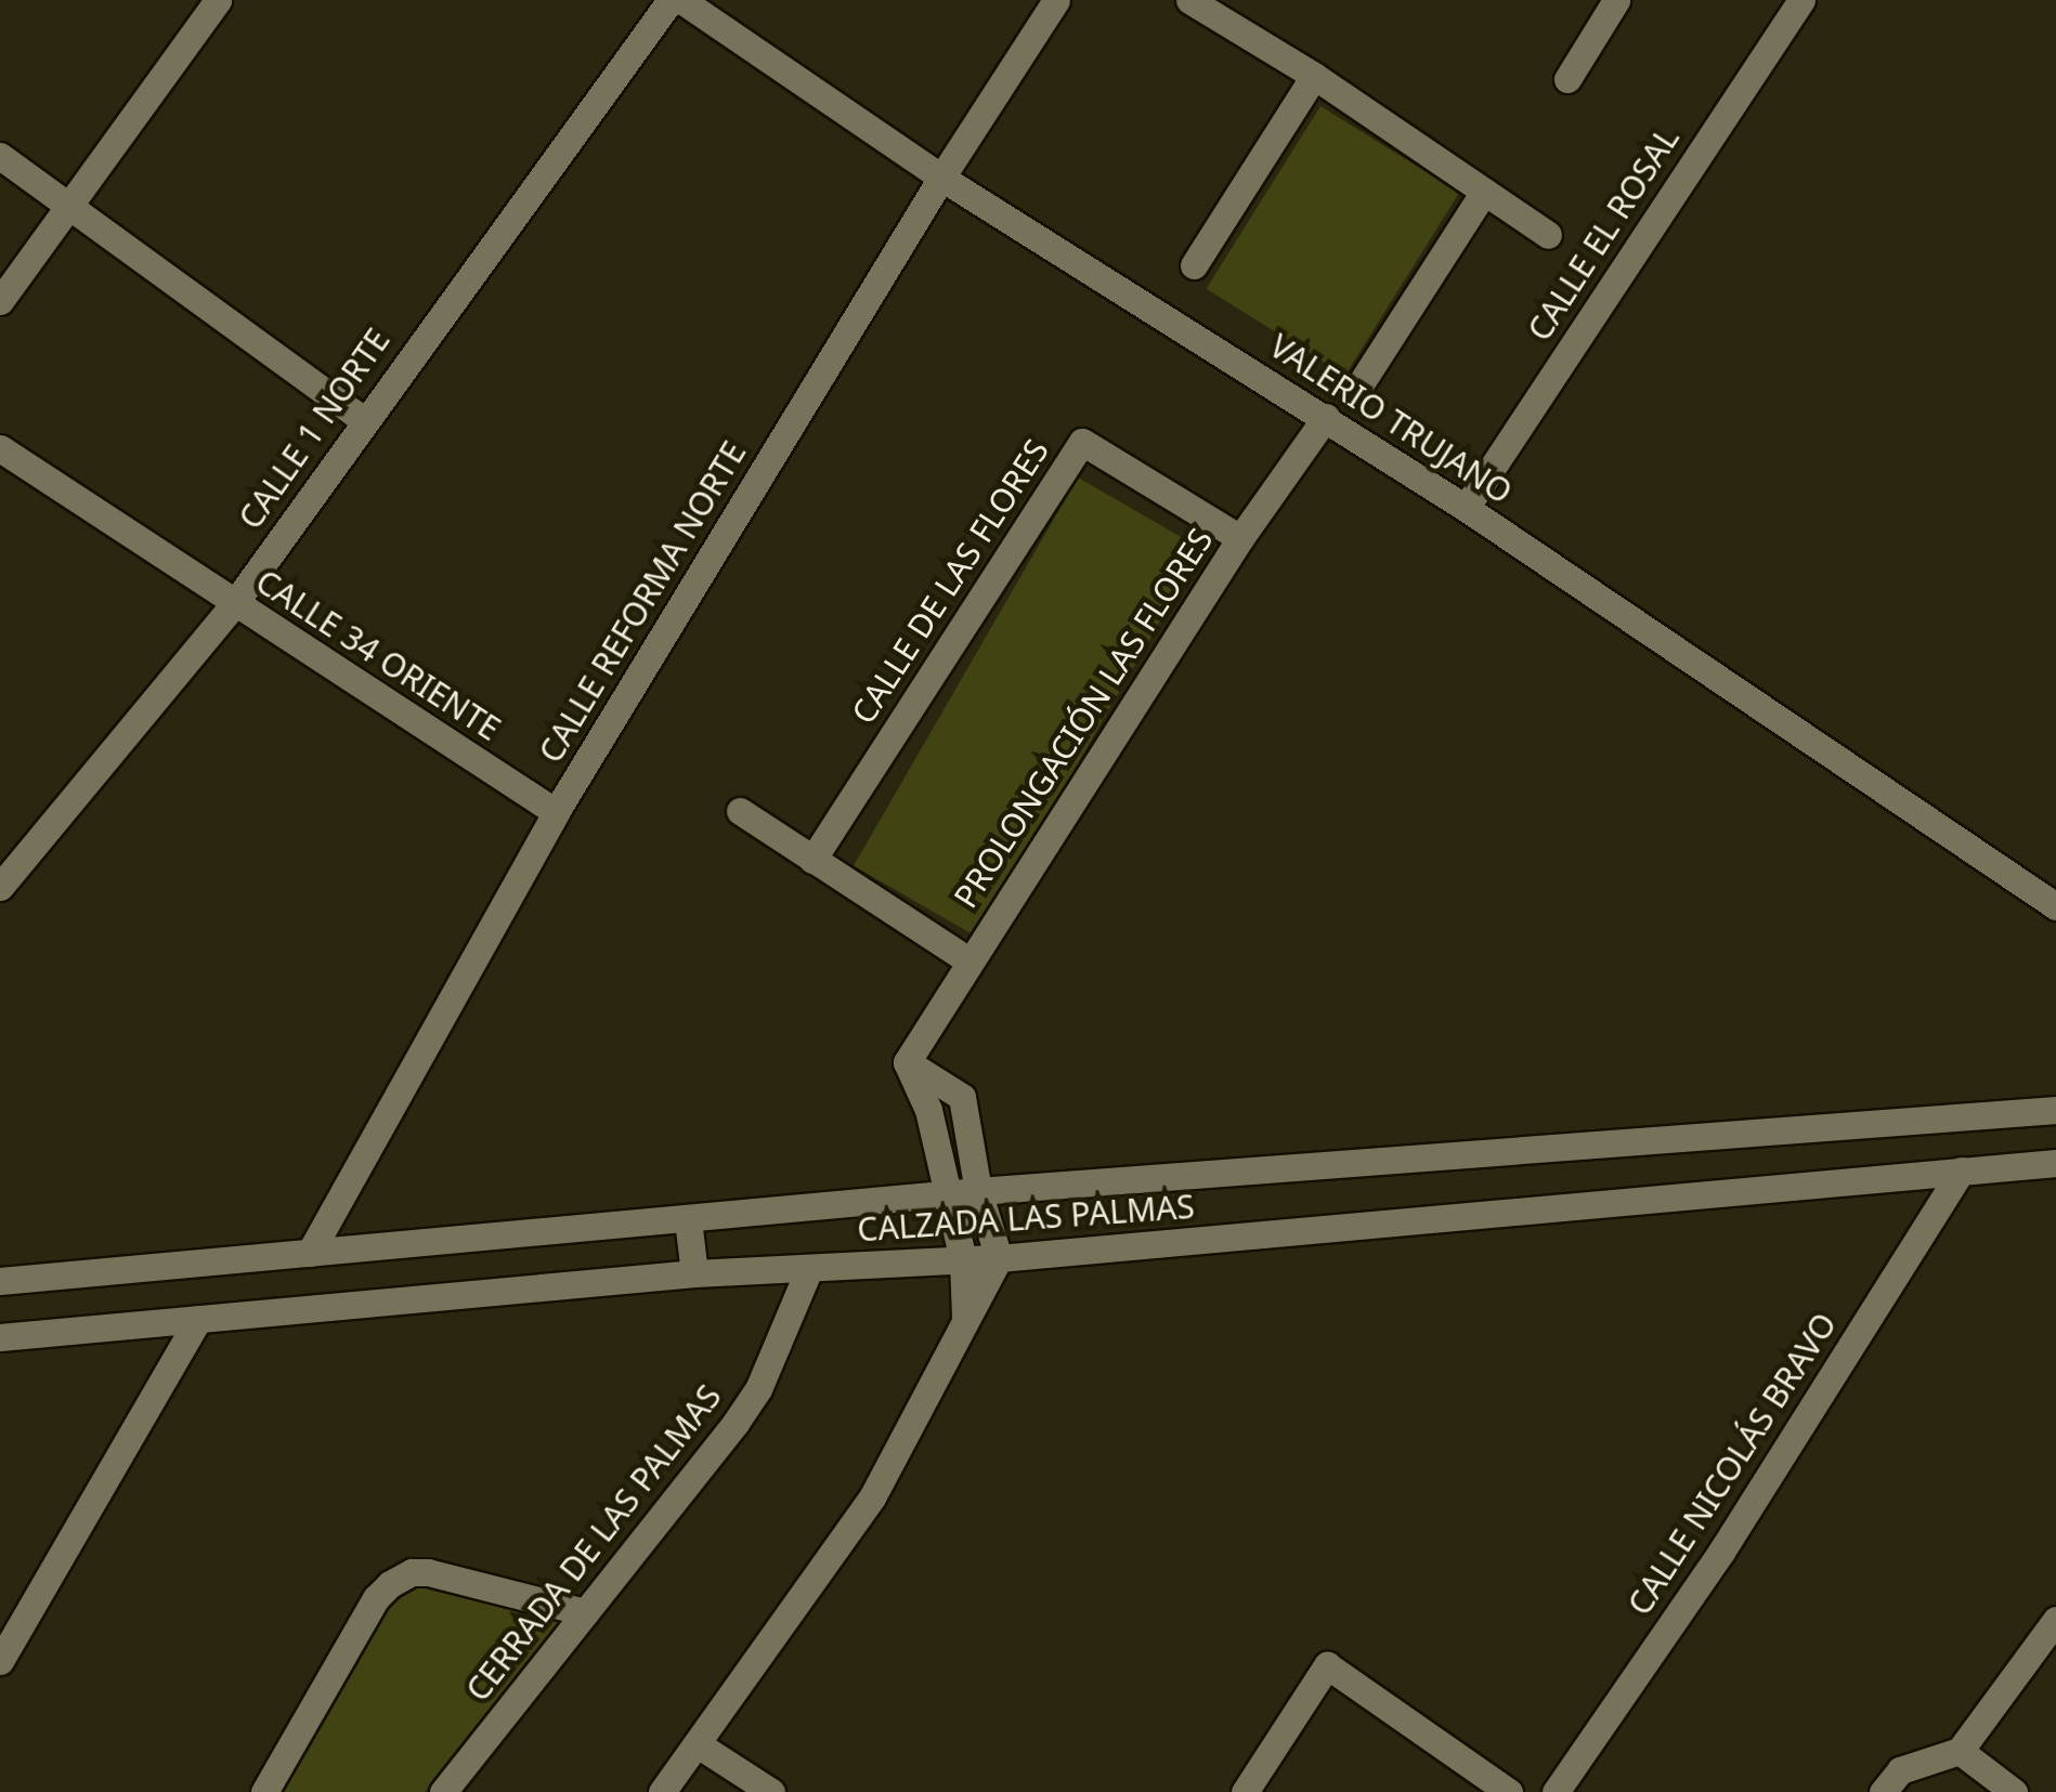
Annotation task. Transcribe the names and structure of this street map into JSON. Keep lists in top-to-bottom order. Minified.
{"streets":{"street":["CALLE EL ROSAL","VALERIO TRUJANO","CALLE 1 NORTE","CALLE DE LAS FLORES","CALLE REFORMA NORTE","CALLE 34 ORIENTE","PROLONGACIÓN LAS FLORES","CALZADA LAS PALMAS","CALLE NICOLÁS BRAVO","CERRADA DE LAS PALMAS"]},"crossings":[["CALLE EL ROSAL","VALERIO TRUJANO"],["VALERIO TRUJANO","CALLE REFORMA NORTE"],["VALERIO TRUJANO","PROLONGACIÓN LAS FLORES"],["CALLE 1 NORTE","CALLE 34 ORIENTE"],["CALLE DE LAS FLORES","PROLONGACIÓN LAS FLORES"],["CALLE REFORMA NORTE","CALLE 34 ORIENTE"],["CALLE REFORMA NORTE","CALZADA LAS PALMAS"],["CALZADA LAS PALMAS","CALLE NICOLÁS BRAVO"],["CALZADA LAS PALMAS","CERRADA DE LAS PALMAS"]]}
